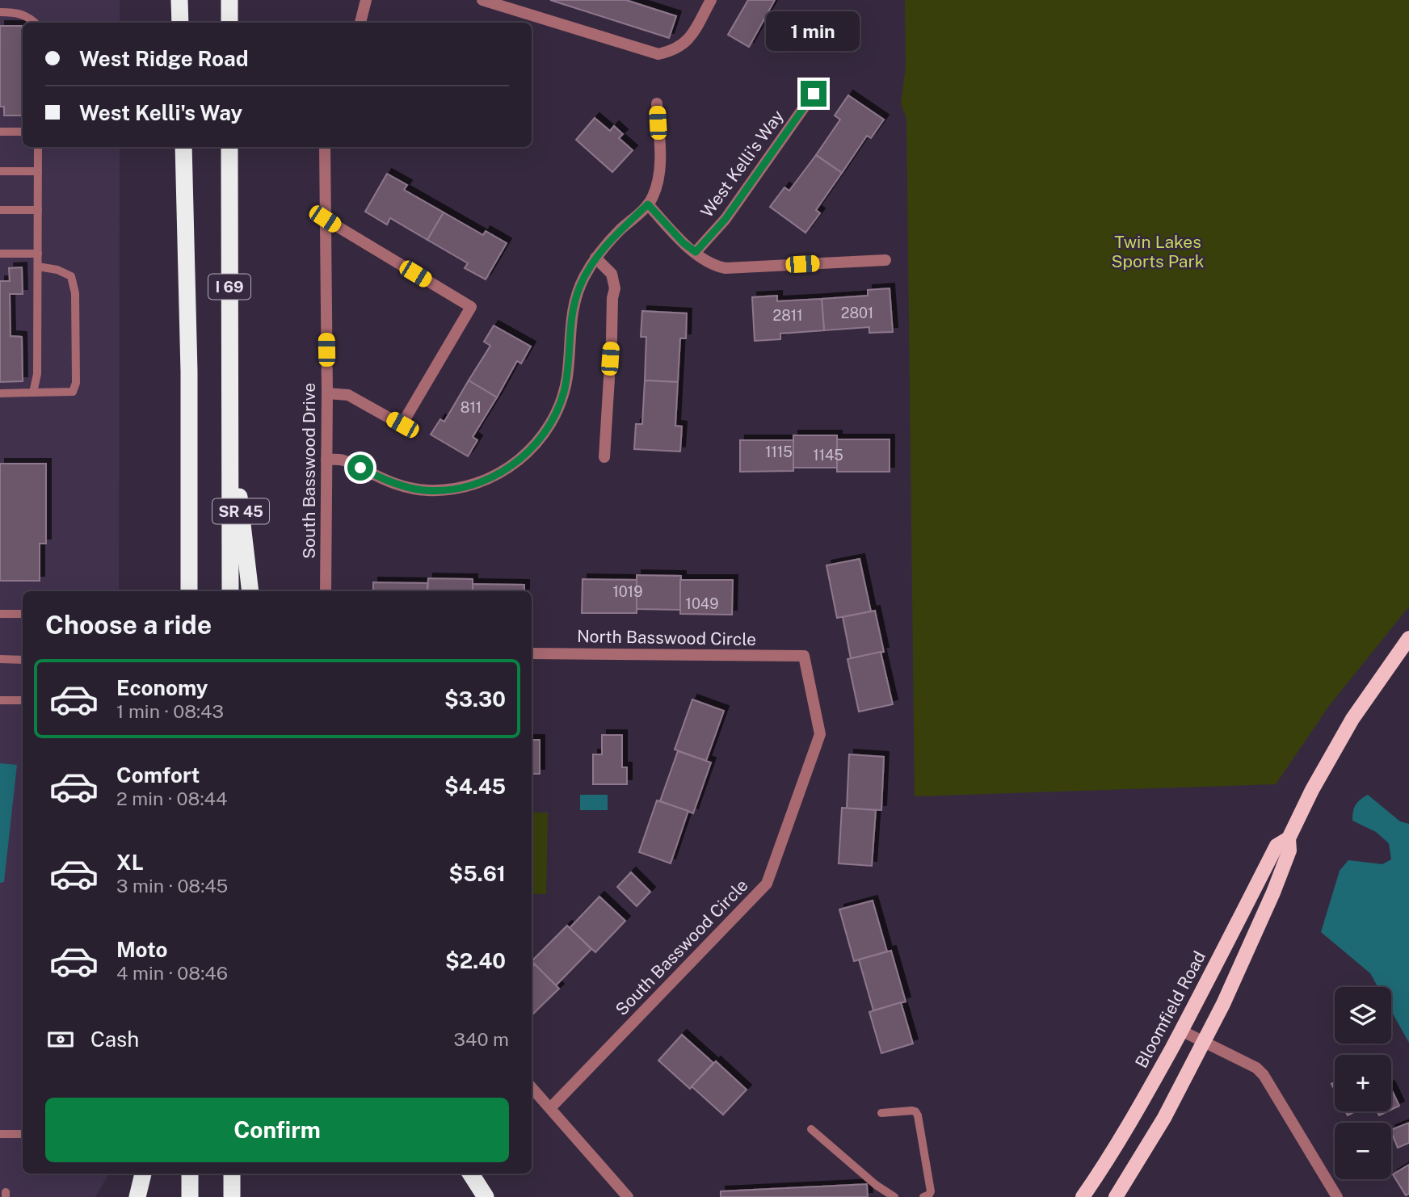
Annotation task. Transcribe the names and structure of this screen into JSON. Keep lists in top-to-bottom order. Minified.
{"streets":{"highway":["I 69","SR 45"],"main road":["Bloomfield Road"],"street":["West Kelli's Way","South Basswood Drive","North Basswood Circle","South Basswood Circle"]},"crossings":[["I 69","SR 45"],["North Basswood Circle","South Basswood Circle"]],"parks":["Twin Lakes Sports Park"],"house_numbers":["2801","2811","811","1115","1145","1019","1049"],"page":{"bubble":"1 min","banner":["West Ridge Road","West Kelli's Way"],"heading":"Choose a ride","list":[{"name":"Economy","note":"1 min · 08:43","value":"$3.30"},{"name":"Comfort","note":"2 min · 08:44","value":"$4.45"},{"name":"XL","note":"3 min · 08:45","value":"$5.61"},{"name":"Moto","note":"4 min · 08:46","value":"$2.40"}],"map_buttons":["+","−"],"pay":["Cash","340 m"],"buttons":"Confirm"}}
